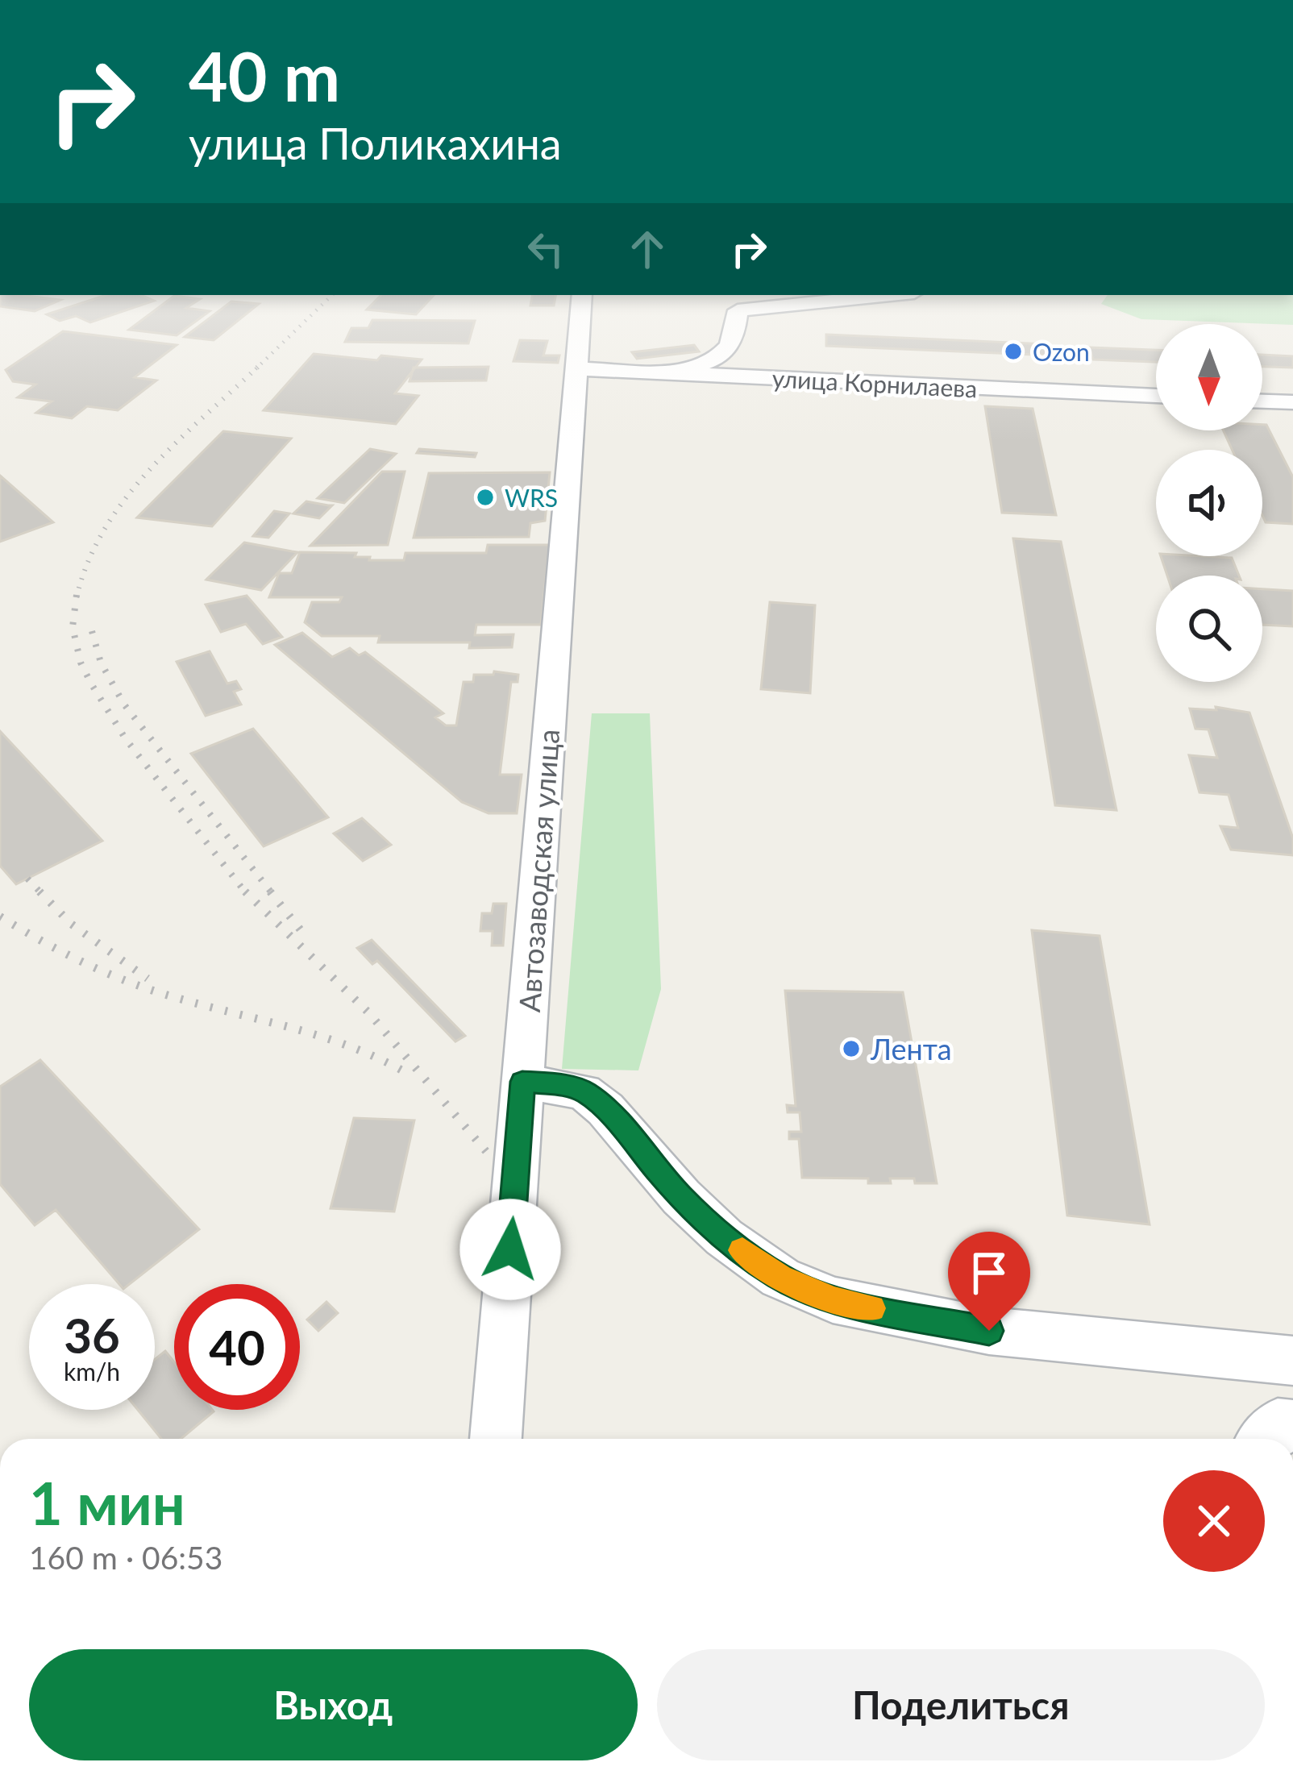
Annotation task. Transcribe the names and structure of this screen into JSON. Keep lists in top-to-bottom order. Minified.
{"streets":{"street":["улица Корнилаева","Автозаводская улица"]},"crossings":[["улица Корнилаева","Автозаводская улица"]],"places":["Ozon","WRS","Лента"],"north":"bottom","page":{"turn":["40 m","улица Поликахина"],"speed":"36 km/h","limit":"40","heading":["1 мин","160 m · 06:53"],"buttons":["Выход","Поделиться"]}}
